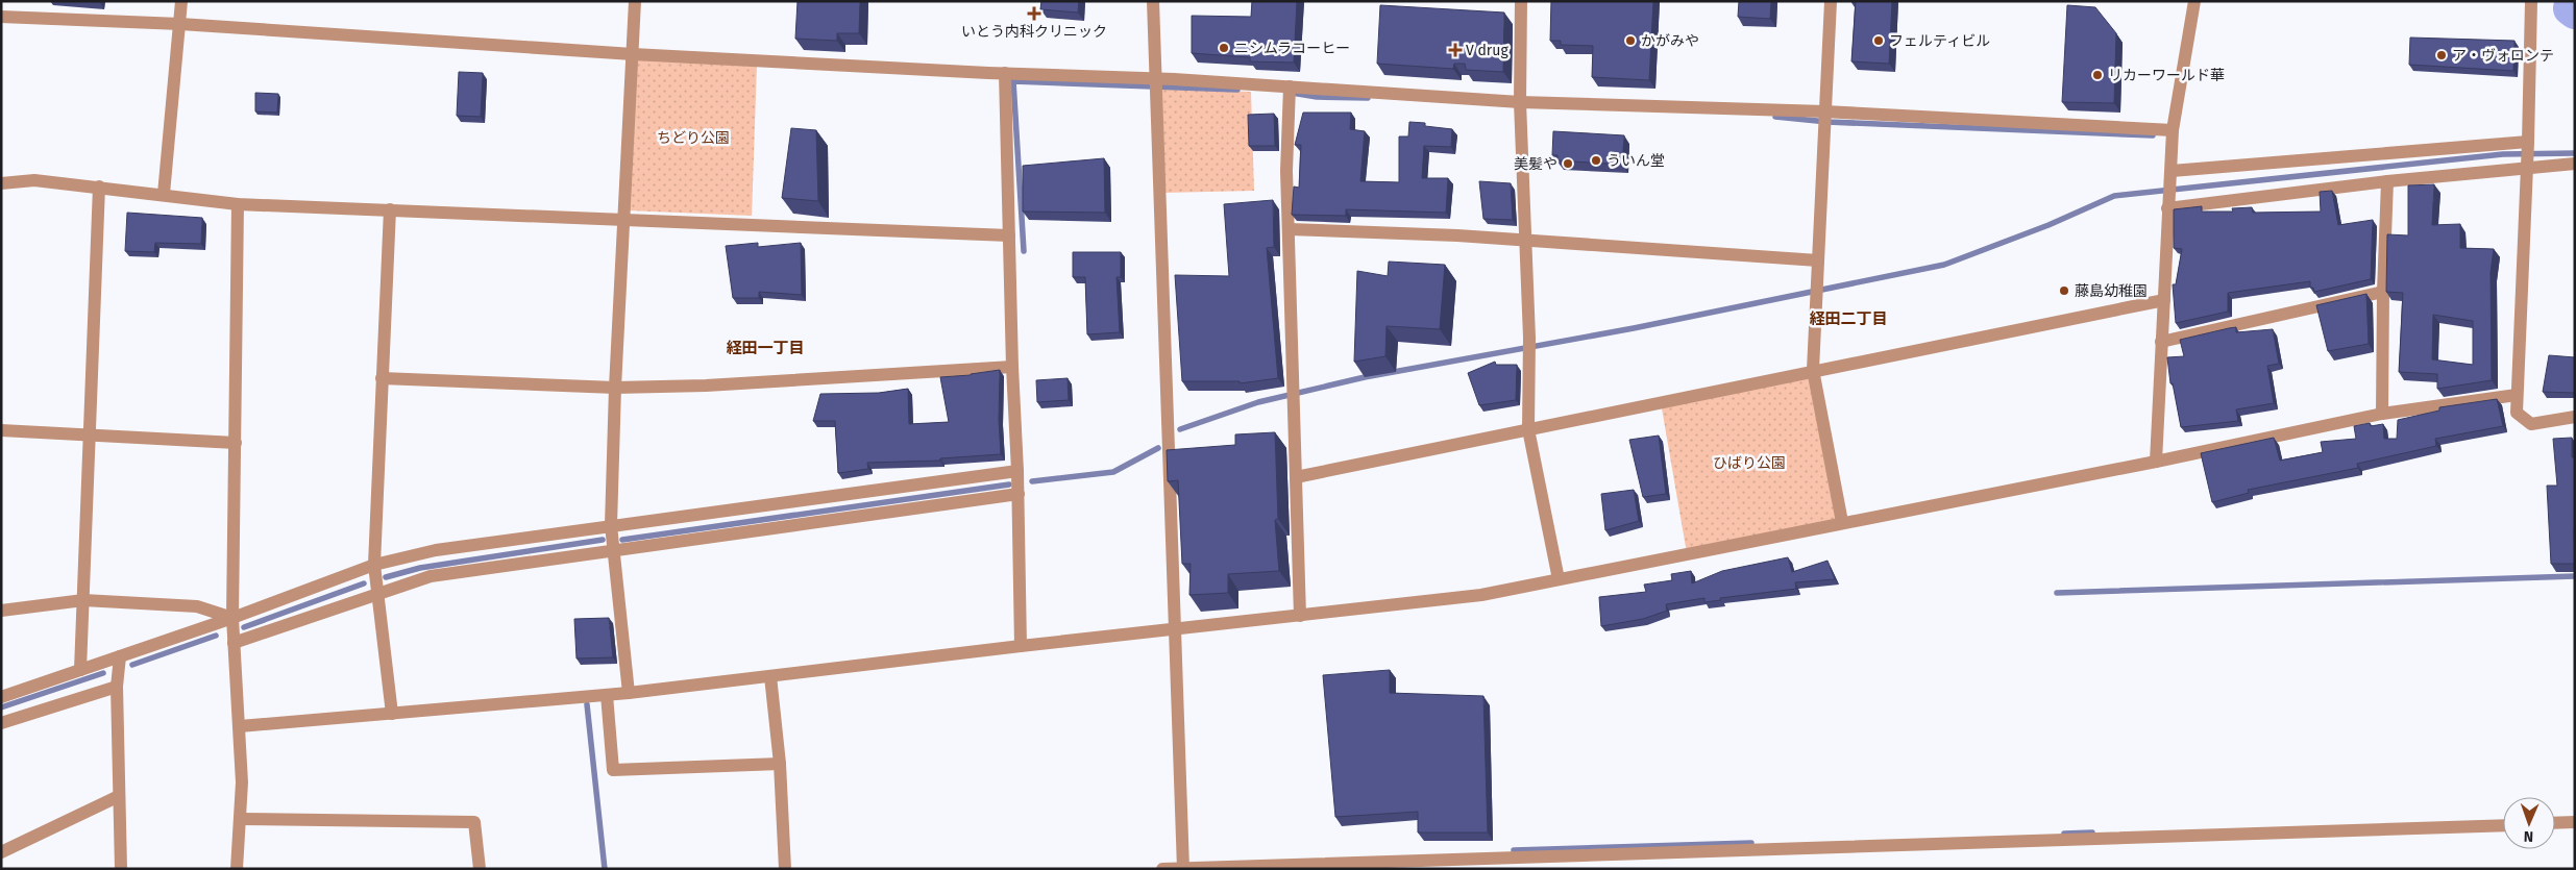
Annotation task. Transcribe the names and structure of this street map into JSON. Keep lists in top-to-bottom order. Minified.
{"districts":["経田二丁目","経田一丁目"],"parks":["ちどり公園","ひばり公園"],"places":{"health":["いとう内科クリニック","V drug"],"other":["かがみや","フェルティビル","ニシムラコーヒー","ア・ヴォロンテ","リカーワールド華","ういん堂","美髪や","藤島幼稚園"]},"north":"bottom"}
